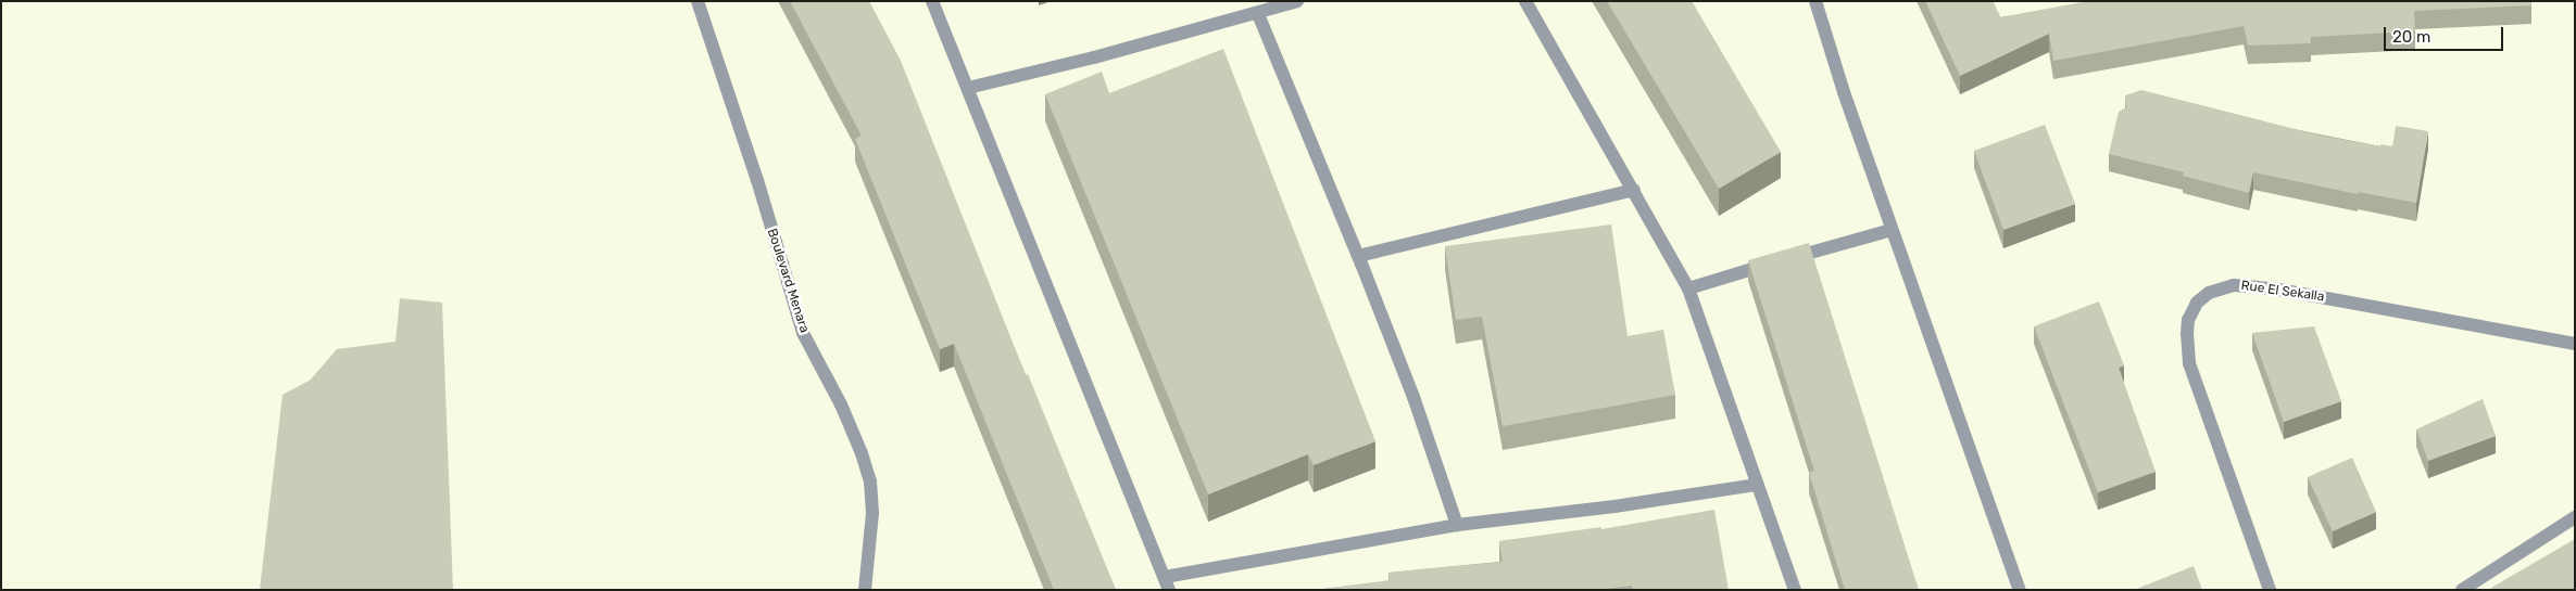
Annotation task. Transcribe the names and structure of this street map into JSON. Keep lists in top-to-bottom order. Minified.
{"streets":{"street":["Boulevard Menara","Rue El Sekalla"]},"scale_bar":"20 m"}
